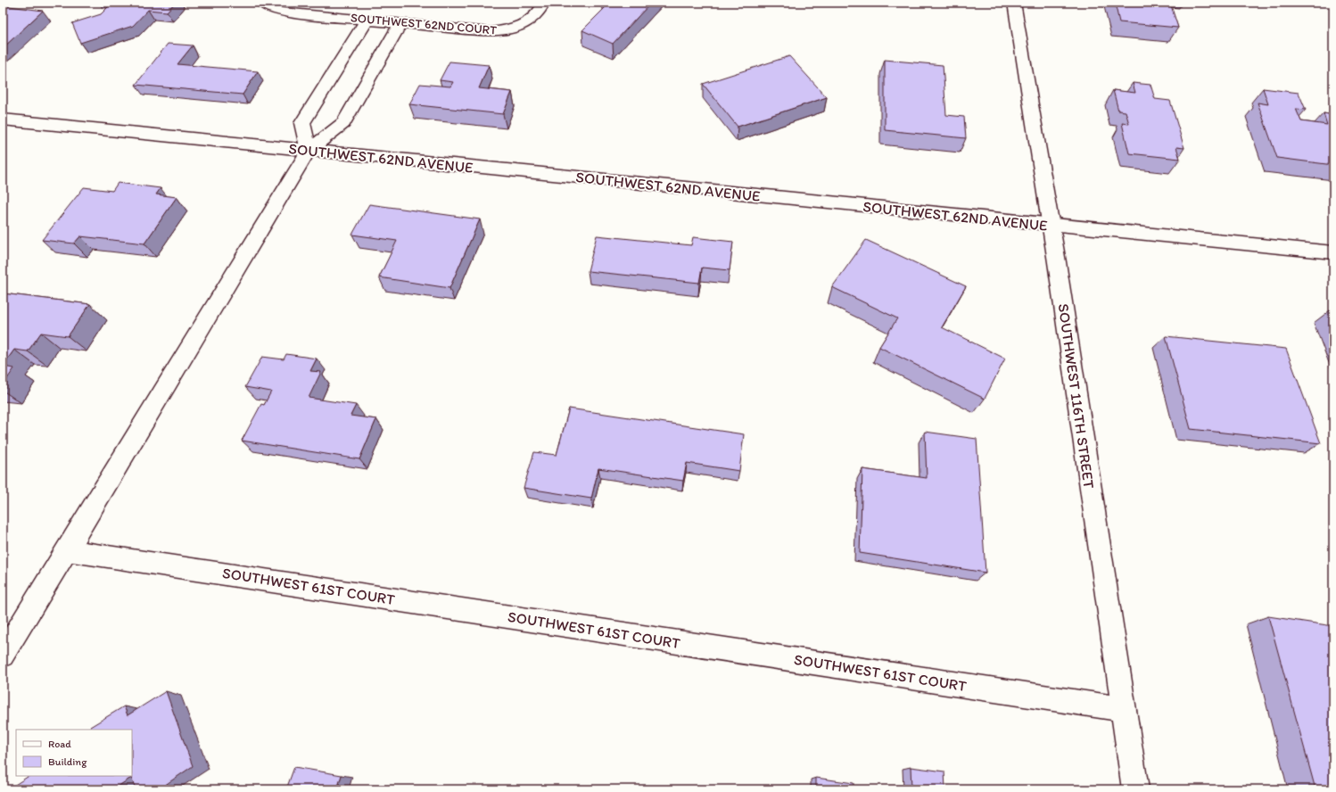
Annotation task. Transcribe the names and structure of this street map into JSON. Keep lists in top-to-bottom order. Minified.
{"streets":{"street":["SOUTHWEST 62ND COURT","SOUTHWEST 62ND AVENUE","SOUTHWEST 116TH STREET","SOUTHWEST 61ST COURT"]},"crossings":[["SOUTHWEST 62ND AVENUE","SOUTHWEST 116TH STREET"],["SOUTHWEST 116TH STREET","SOUTHWEST 61ST COURT"]],"legend":["Road","Building"]}
